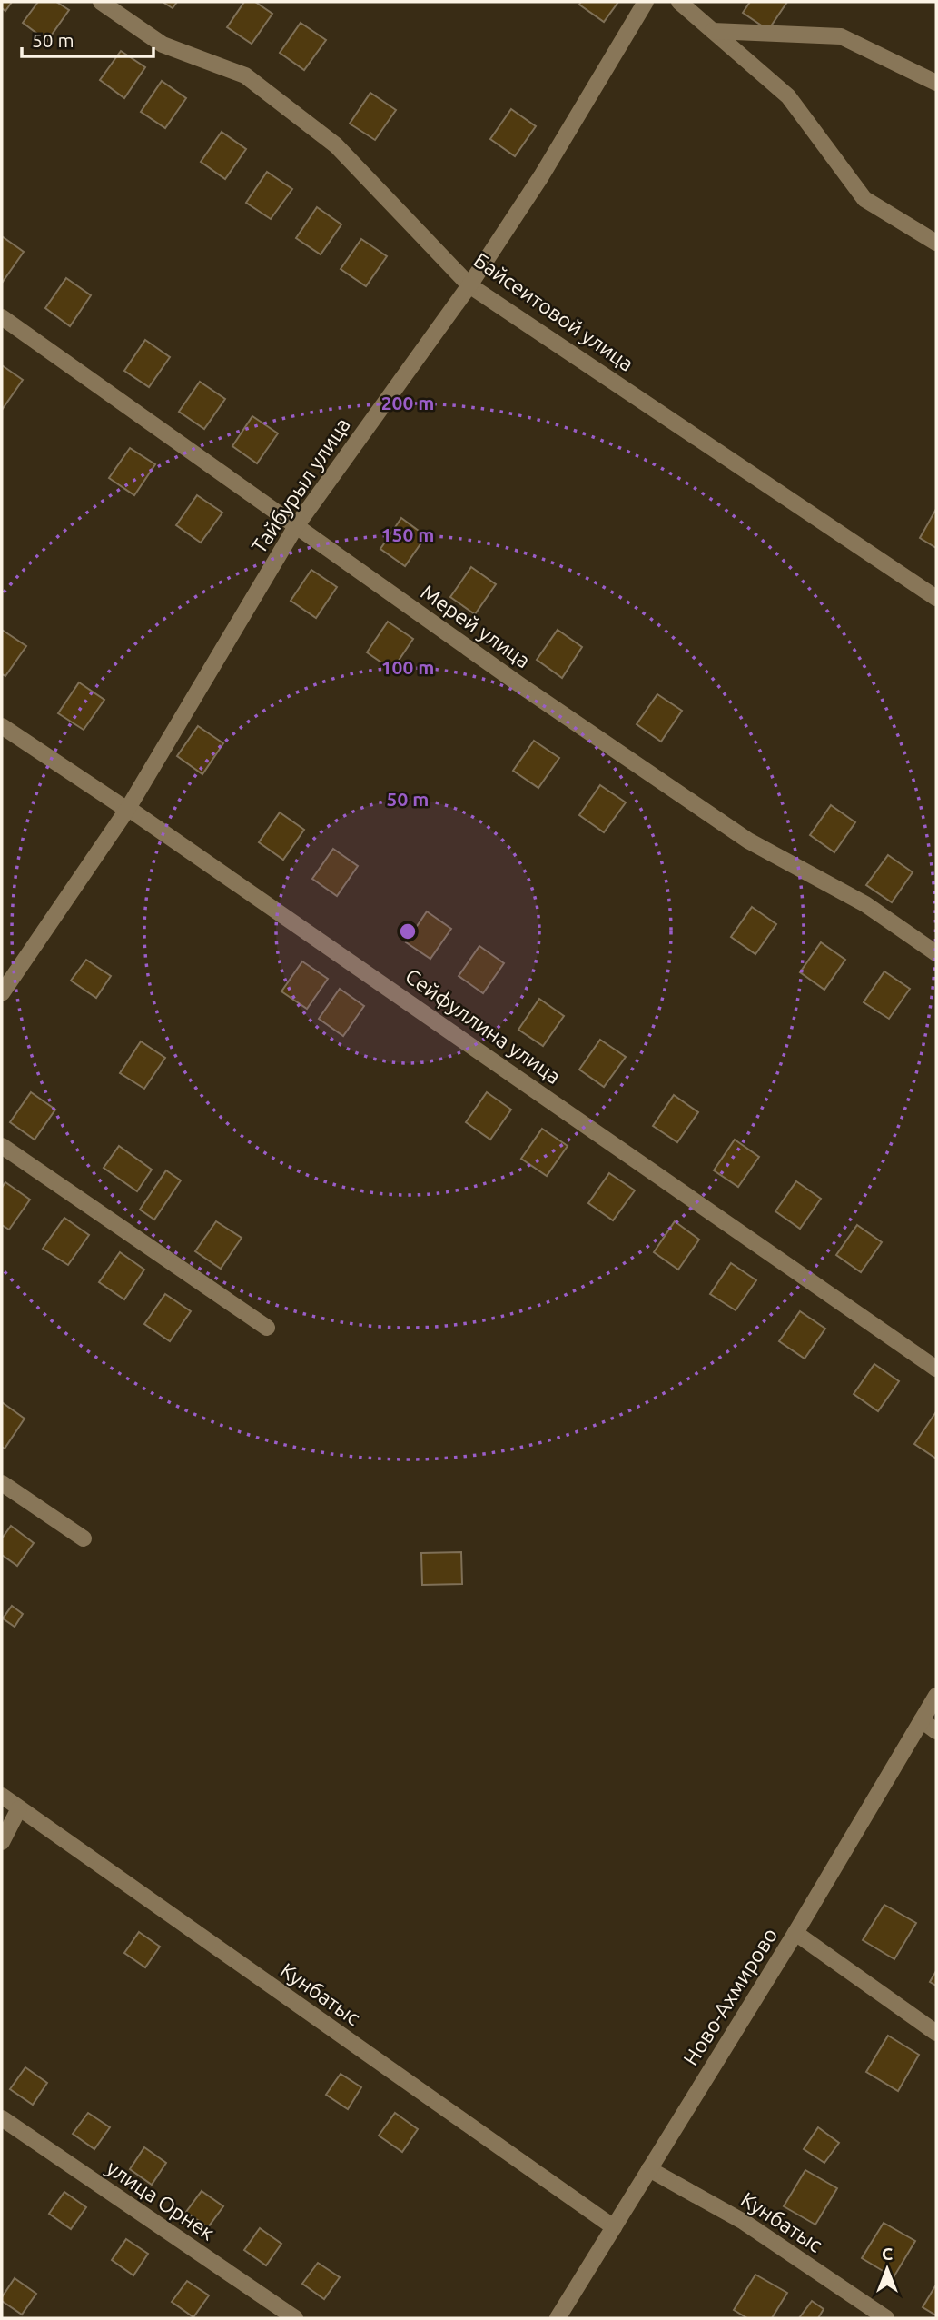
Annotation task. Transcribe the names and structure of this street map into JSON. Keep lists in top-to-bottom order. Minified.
{"streets":{"street":["Байсеитовой улица","Тайбурыл улица","Мерей улица","Сейфуллина улица","Кунбатыс","Ново-Ахмирово","улица Орнек"]},"crossings":[["Байсеитовой улица","Тайбурыл улица"],["Тайбурыл улица","Мерей улица"],["Тайбурыл улица","Сейфуллина улица"],["Кунбатыс","Ново-Ахмирово"]],"scale_bar":"50 m","north":"top","rings":["200 m","150 m","100 m","50 m"]}
